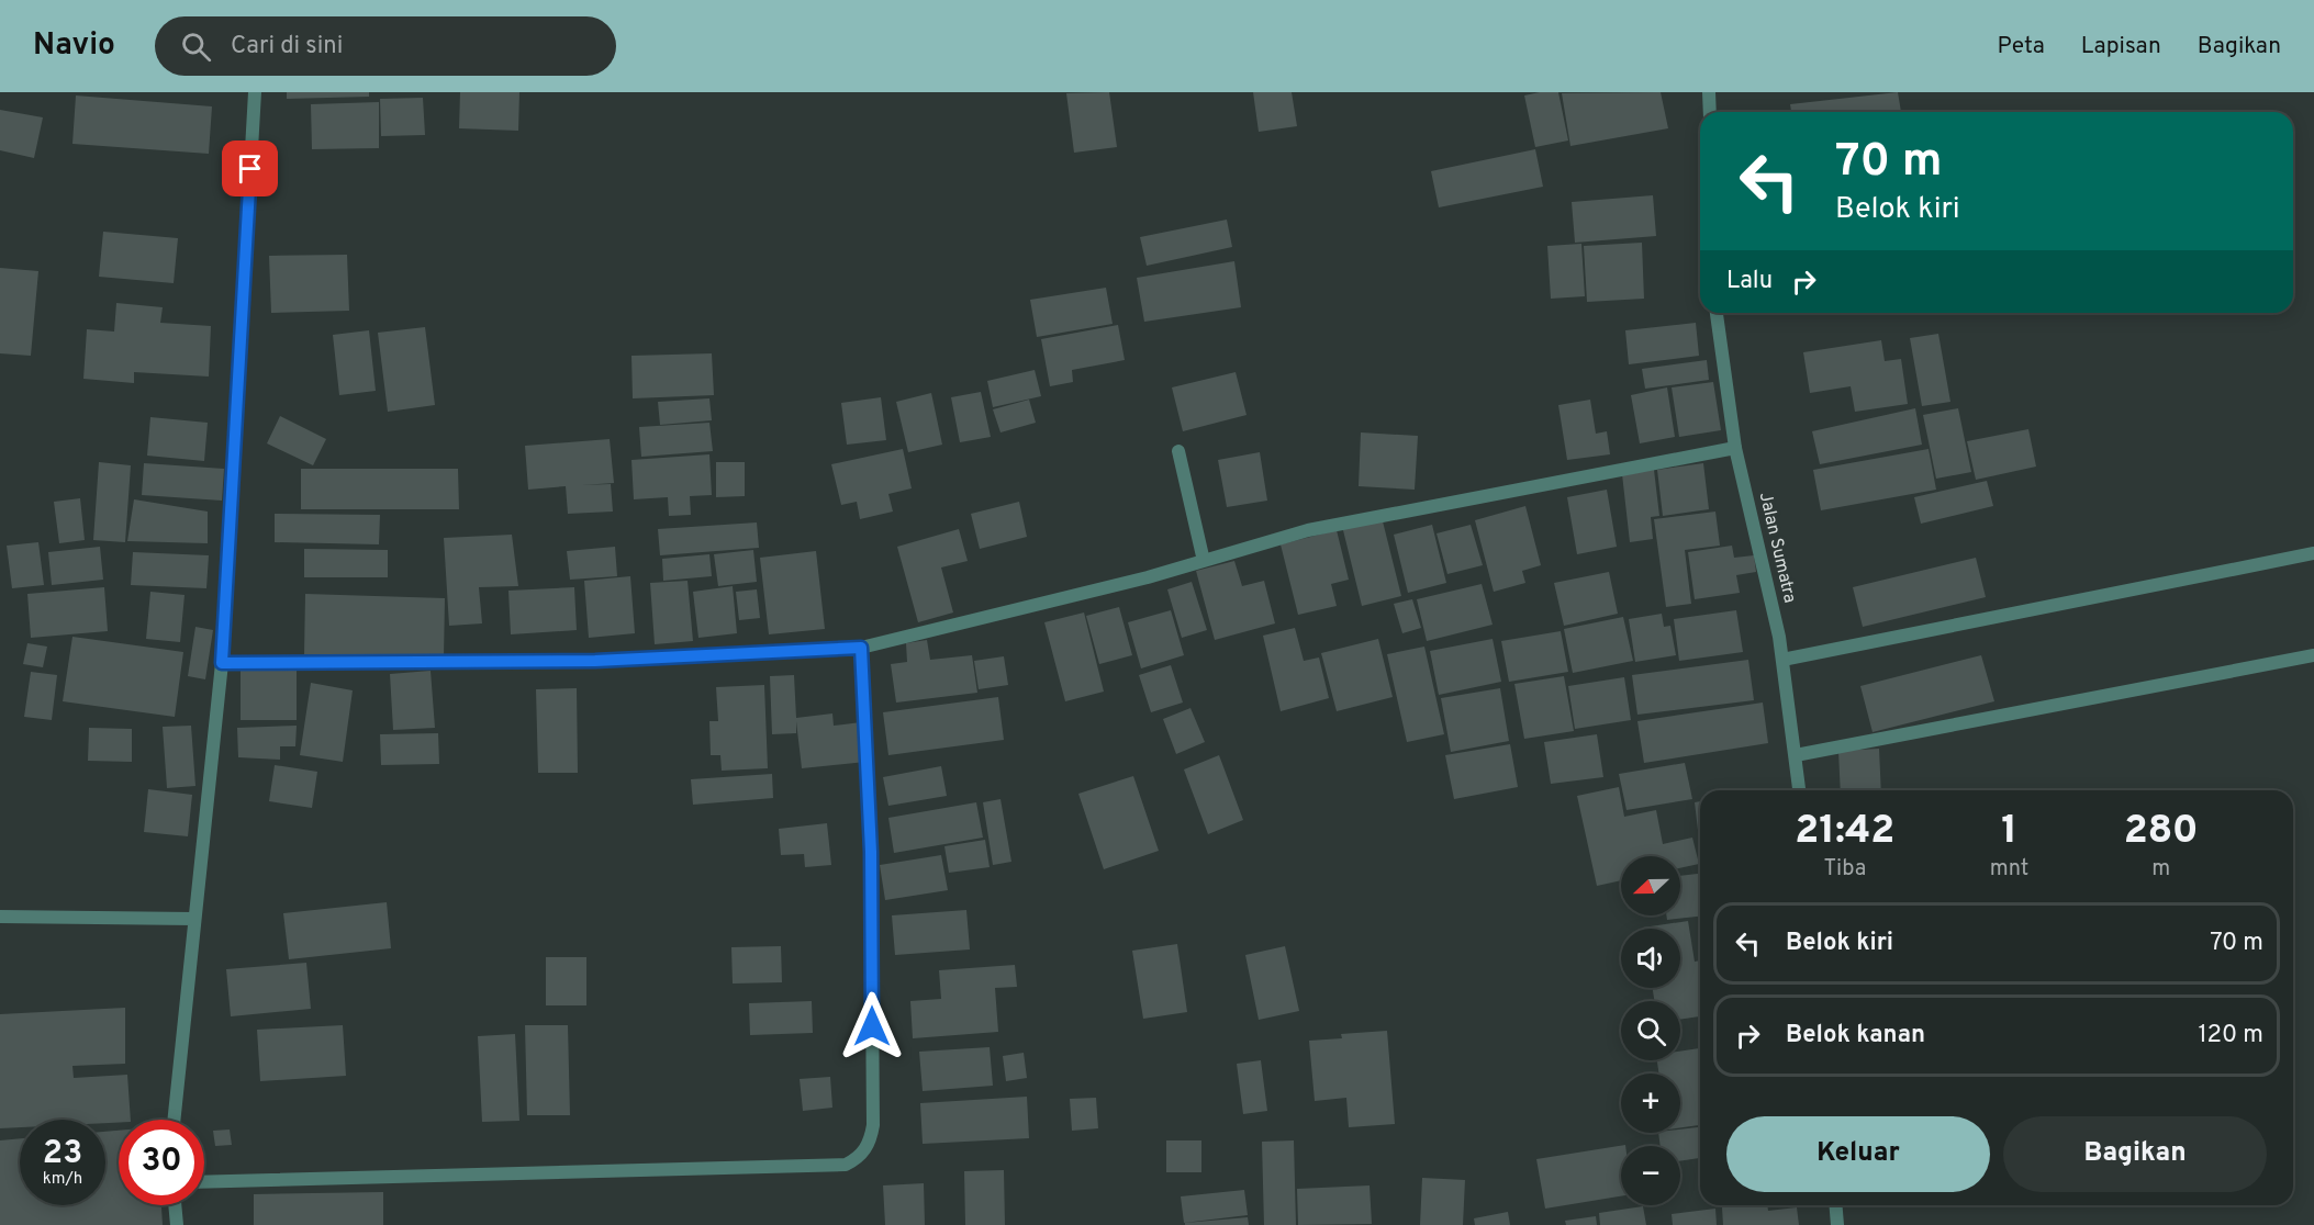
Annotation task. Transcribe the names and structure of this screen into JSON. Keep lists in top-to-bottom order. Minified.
{"streets":{"street":["Jalan Sumatra"]},"north":"left","page":{"header":"Navio","search":"Cari di sini","nav":["Peta","Lapisan","Bagikan"],"turn":["70 m","Belok kiri"],"then":"Lalu","eta":["21:42","Tiba","1","mnt","280","m"],"map_buttons":["+","−"],"list":[{"name":"Belok kiri","value":"70 m"},{"name":"Belok kanan","value":"120 m"}],"buttons":["Keluar","Bagikan"],"speed":"23 km/h","limit":"30"}}
